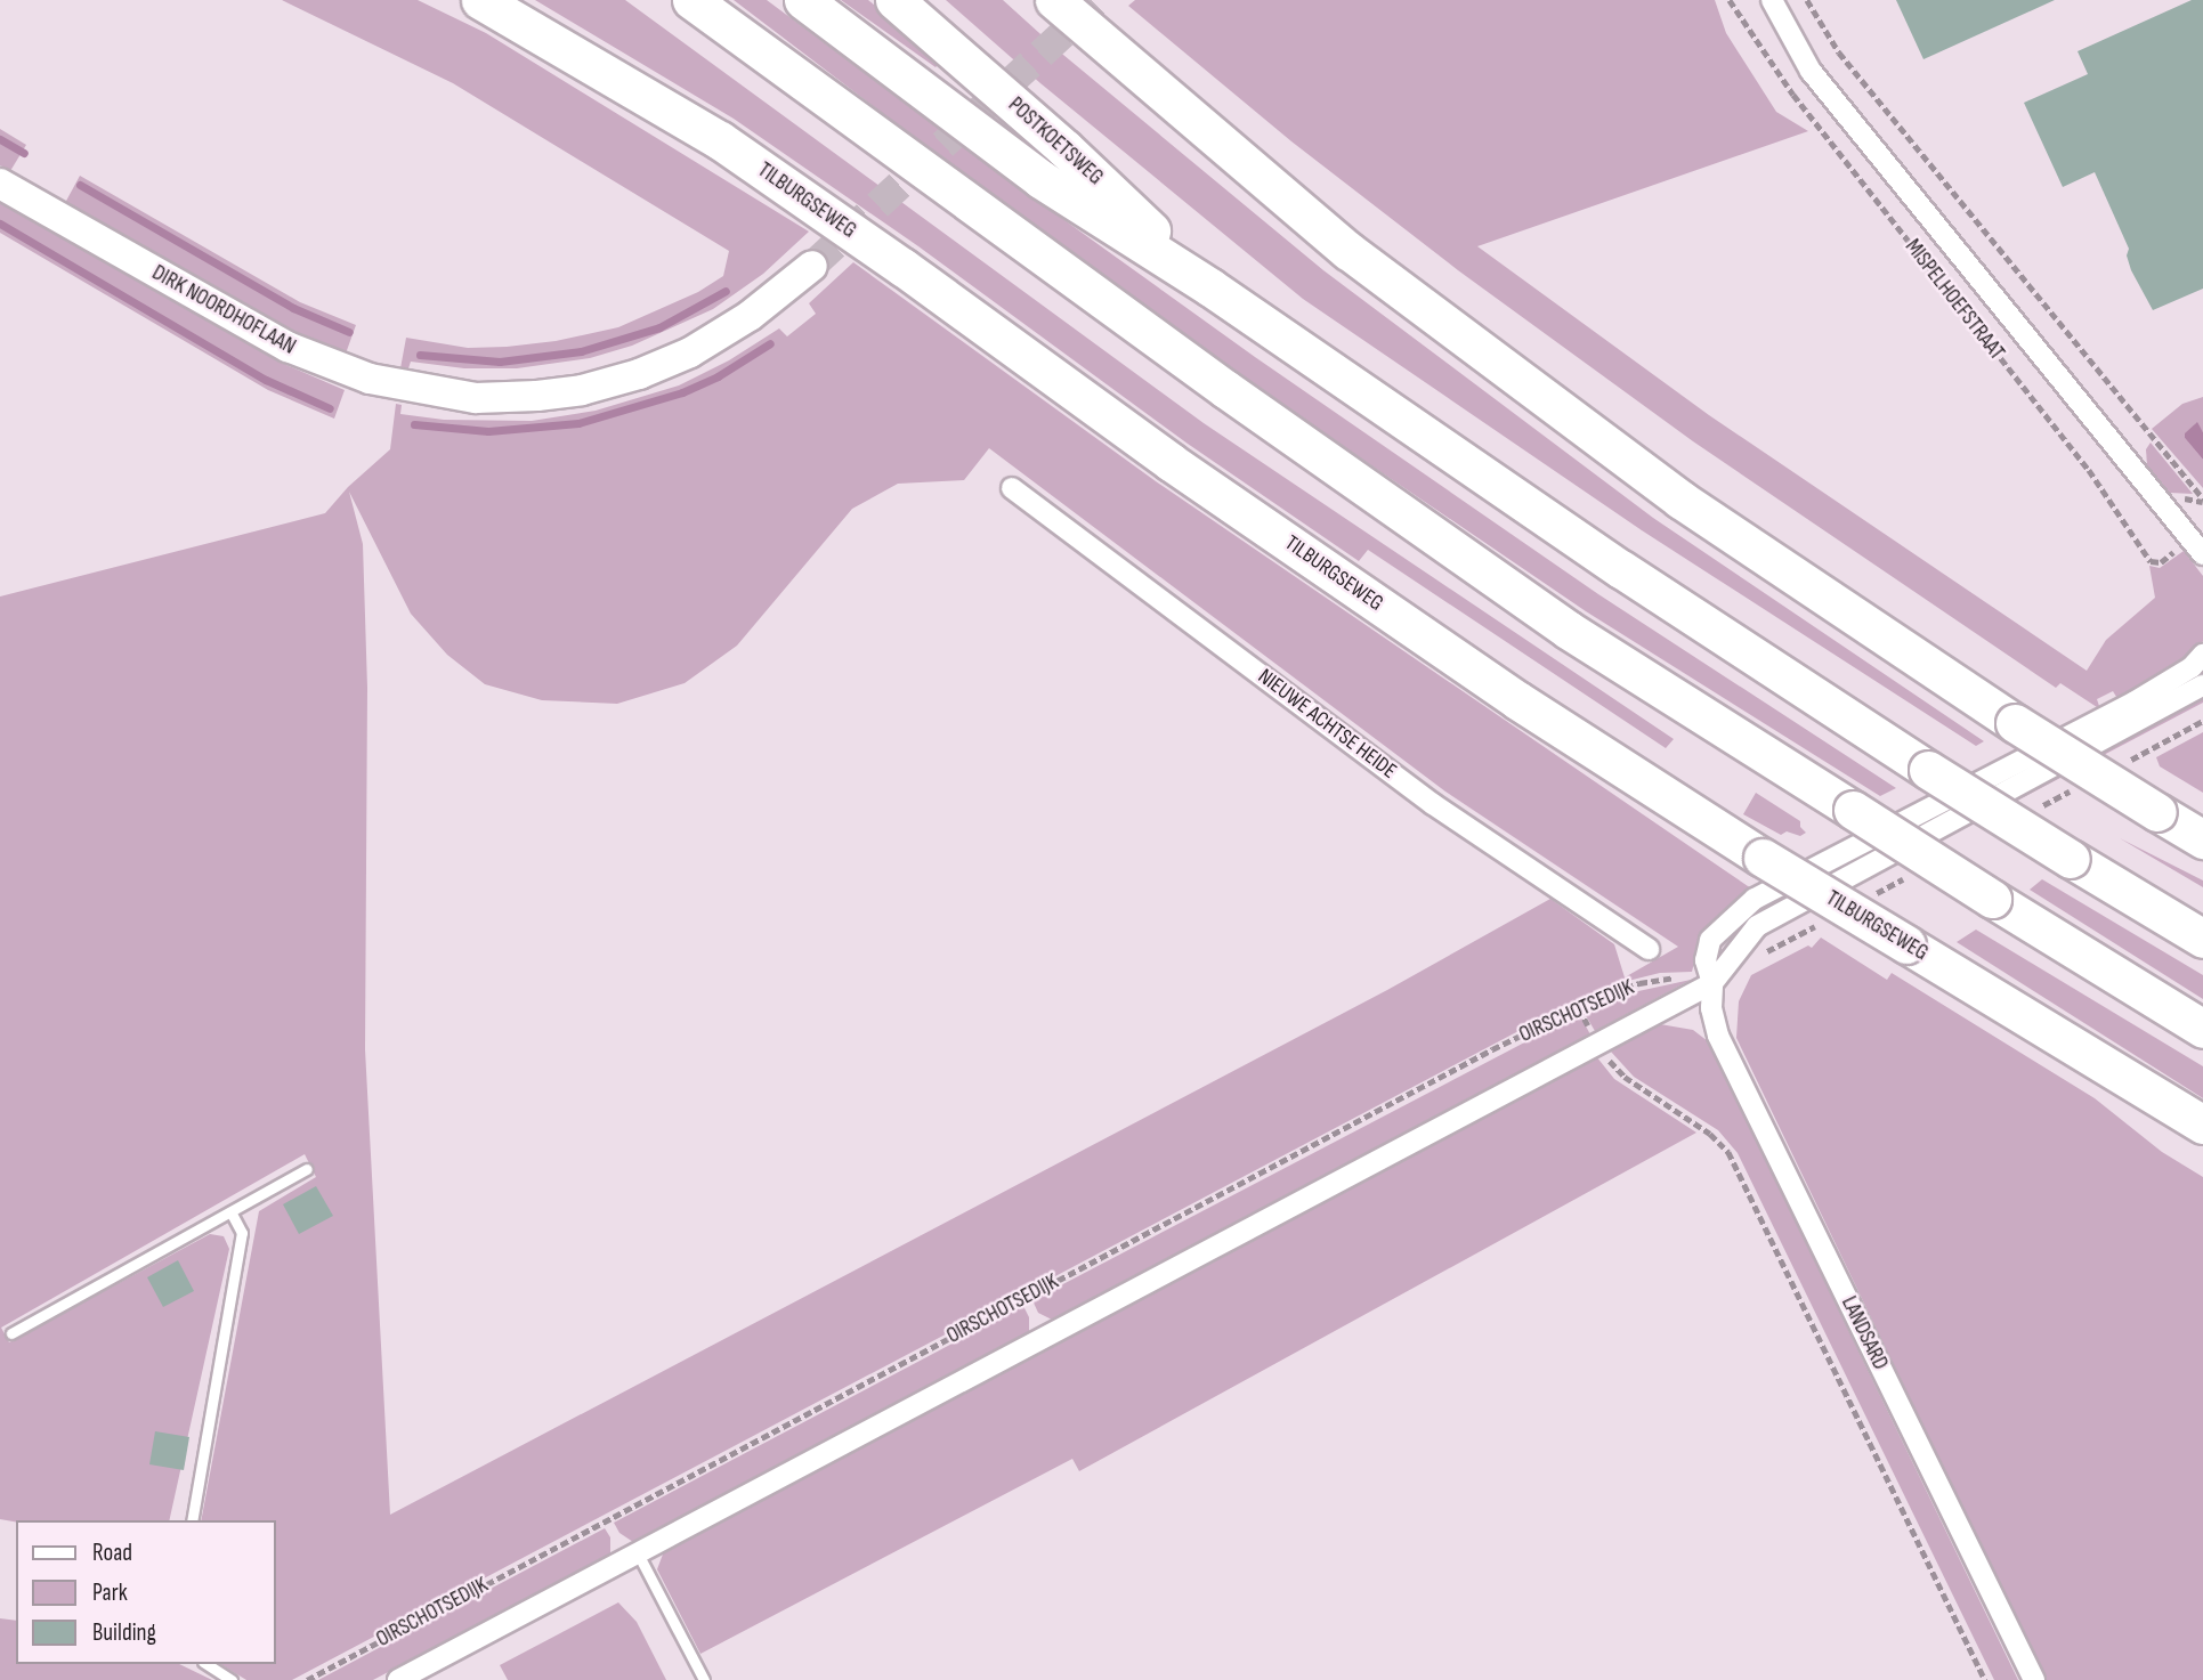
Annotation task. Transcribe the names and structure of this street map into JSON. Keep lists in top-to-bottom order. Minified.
{"streets":{"highway":["POSTKOETSWEG","TILBURGSEWEG"],"street":["MISPELHOEFSTRAAT","DIRK NOORDHOFLAAN","NIEUWE ACHTSE HEIDE","OIRSCHOTSEDIJK","LANDSARD"]},"crossings":[["OIRSCHOTSEDIJK","LANDSARD"]],"legend":["Road","Park","Building"]}
